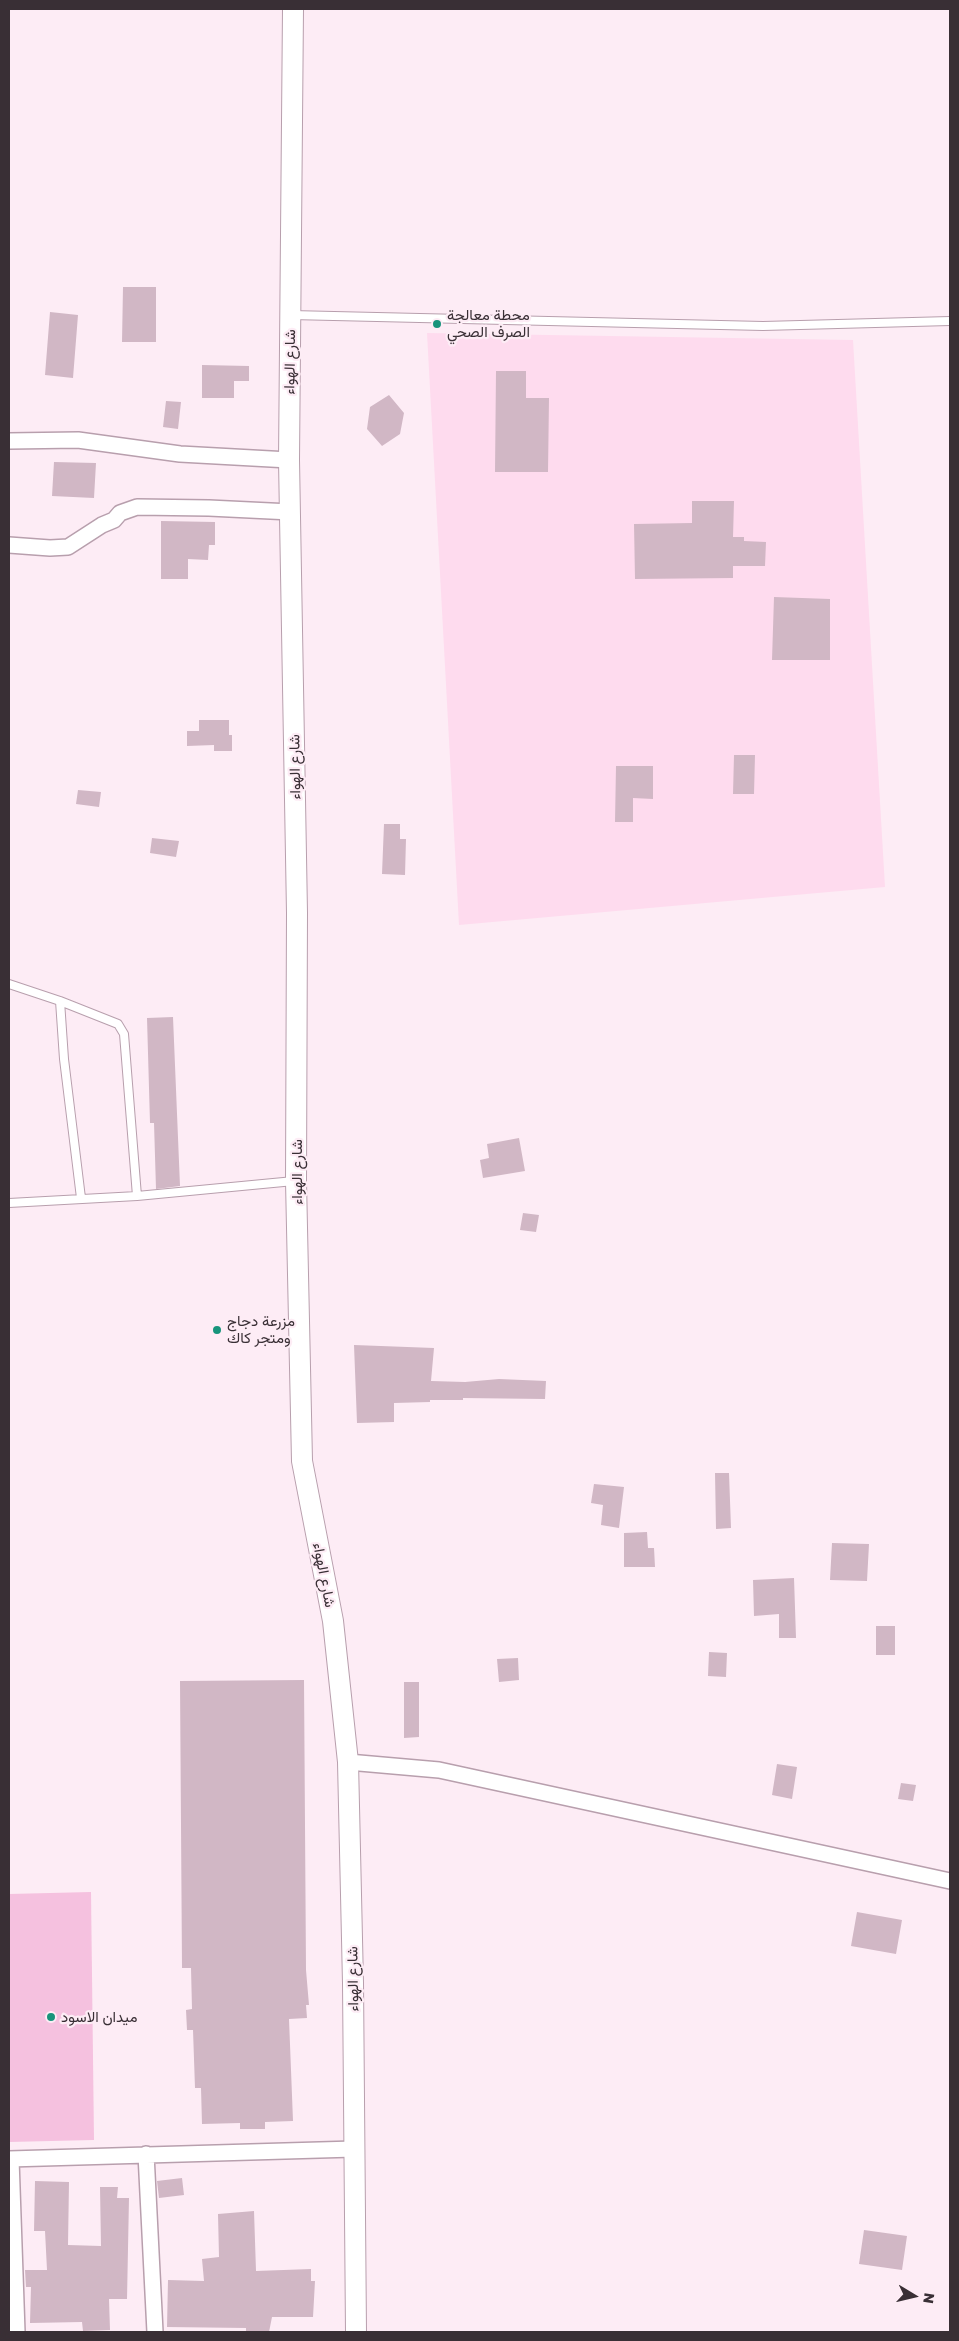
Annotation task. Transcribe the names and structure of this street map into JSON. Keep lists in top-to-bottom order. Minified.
{"streets":{"street":["شارع الهواء"]},"places":["محطة معالجة الصرف الصحي","مزرعة دجاج ومتجر كاك","ميدان الاسود"],"north":"right"}
